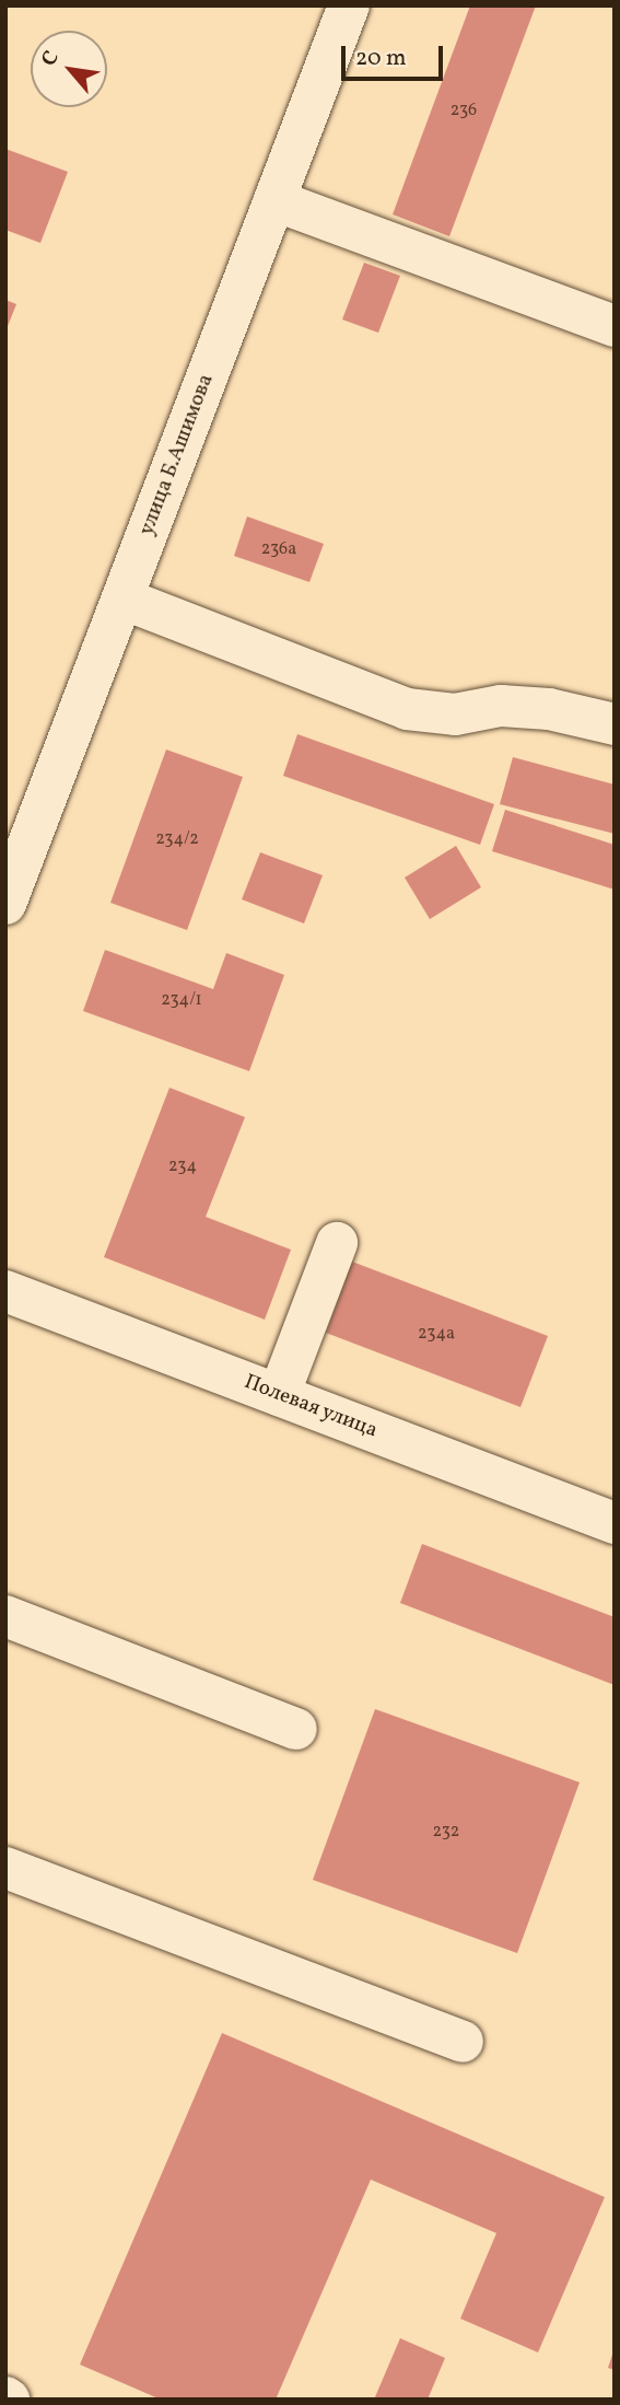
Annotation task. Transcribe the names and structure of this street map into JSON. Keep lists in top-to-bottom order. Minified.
{"streets":{"street":["улица Б.Ашимова","Полевая улица"]},"house_numbers":["236","236а","234/2","234/1","234","234а","232"],"scale_bar":"20 m","north":"top left"}
